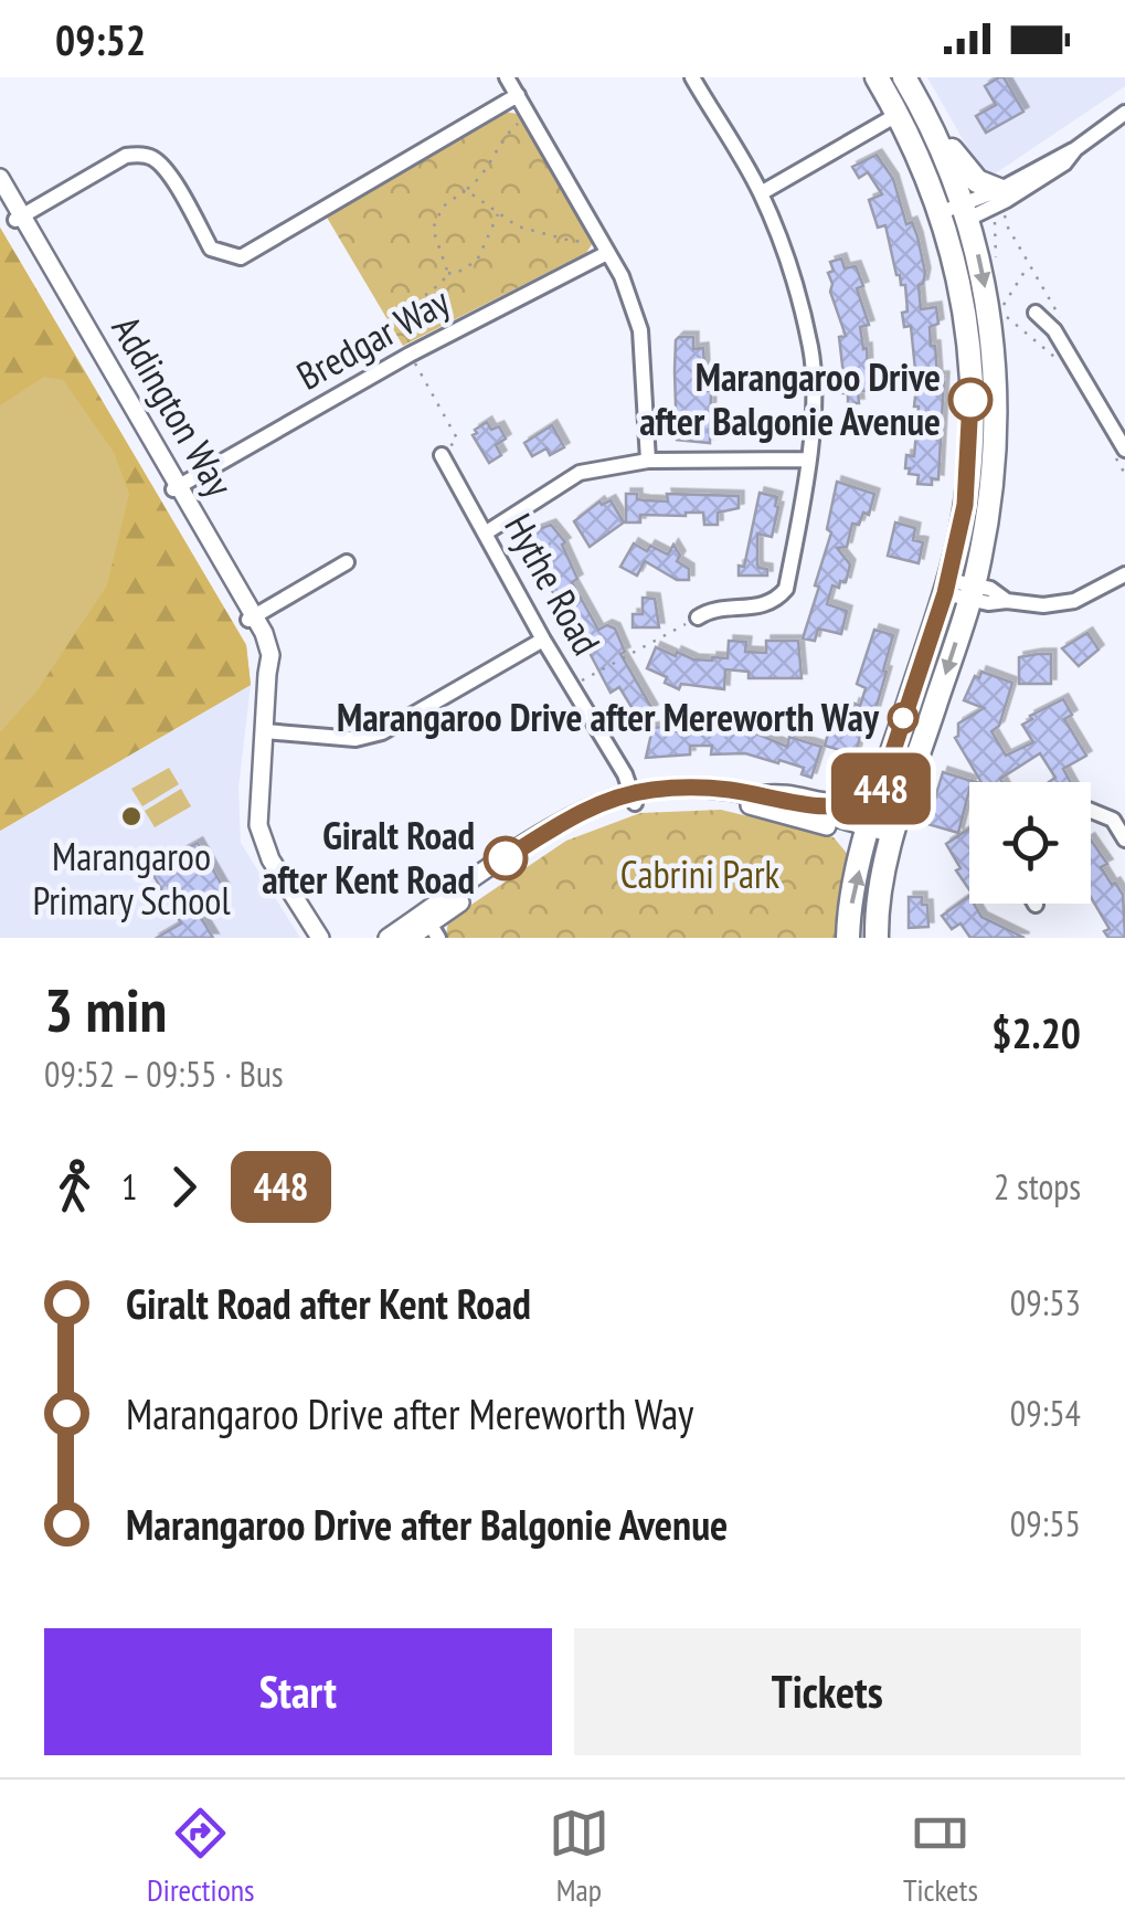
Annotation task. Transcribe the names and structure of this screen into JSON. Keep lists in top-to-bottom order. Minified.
{"streets":{"street":["Bredgar Way","Addington Way","Hythe Road"]},"crossings":[["Bredgar Way","Addington Way"]],"parks":["Cabrini Park"],"places":["Marangaroo Drive after Balgonie Avenue","Marangaroo Drive after Mereworth Way","Marangaroo Primary School","Giralt Road after Kent Road"],"lines":["bus line 448"],"page":{"status":"09:52","on_map":"448","heading":["3 min","09:52 – 09:55 · Bus","$2.20"],"legs":["1","448","2 stops"],"list":[{"name":"Giralt Road after Kent Road","value":"09:53"},{"name":"Marangaroo Drive after Mereworth Way","value":"09:54"},{"name":"Marangaroo Drive after Balgonie Avenue","value":"09:55"}],"buttons":["Start","Tickets"],"tabs":["Directions","Map","Tickets"]}}
